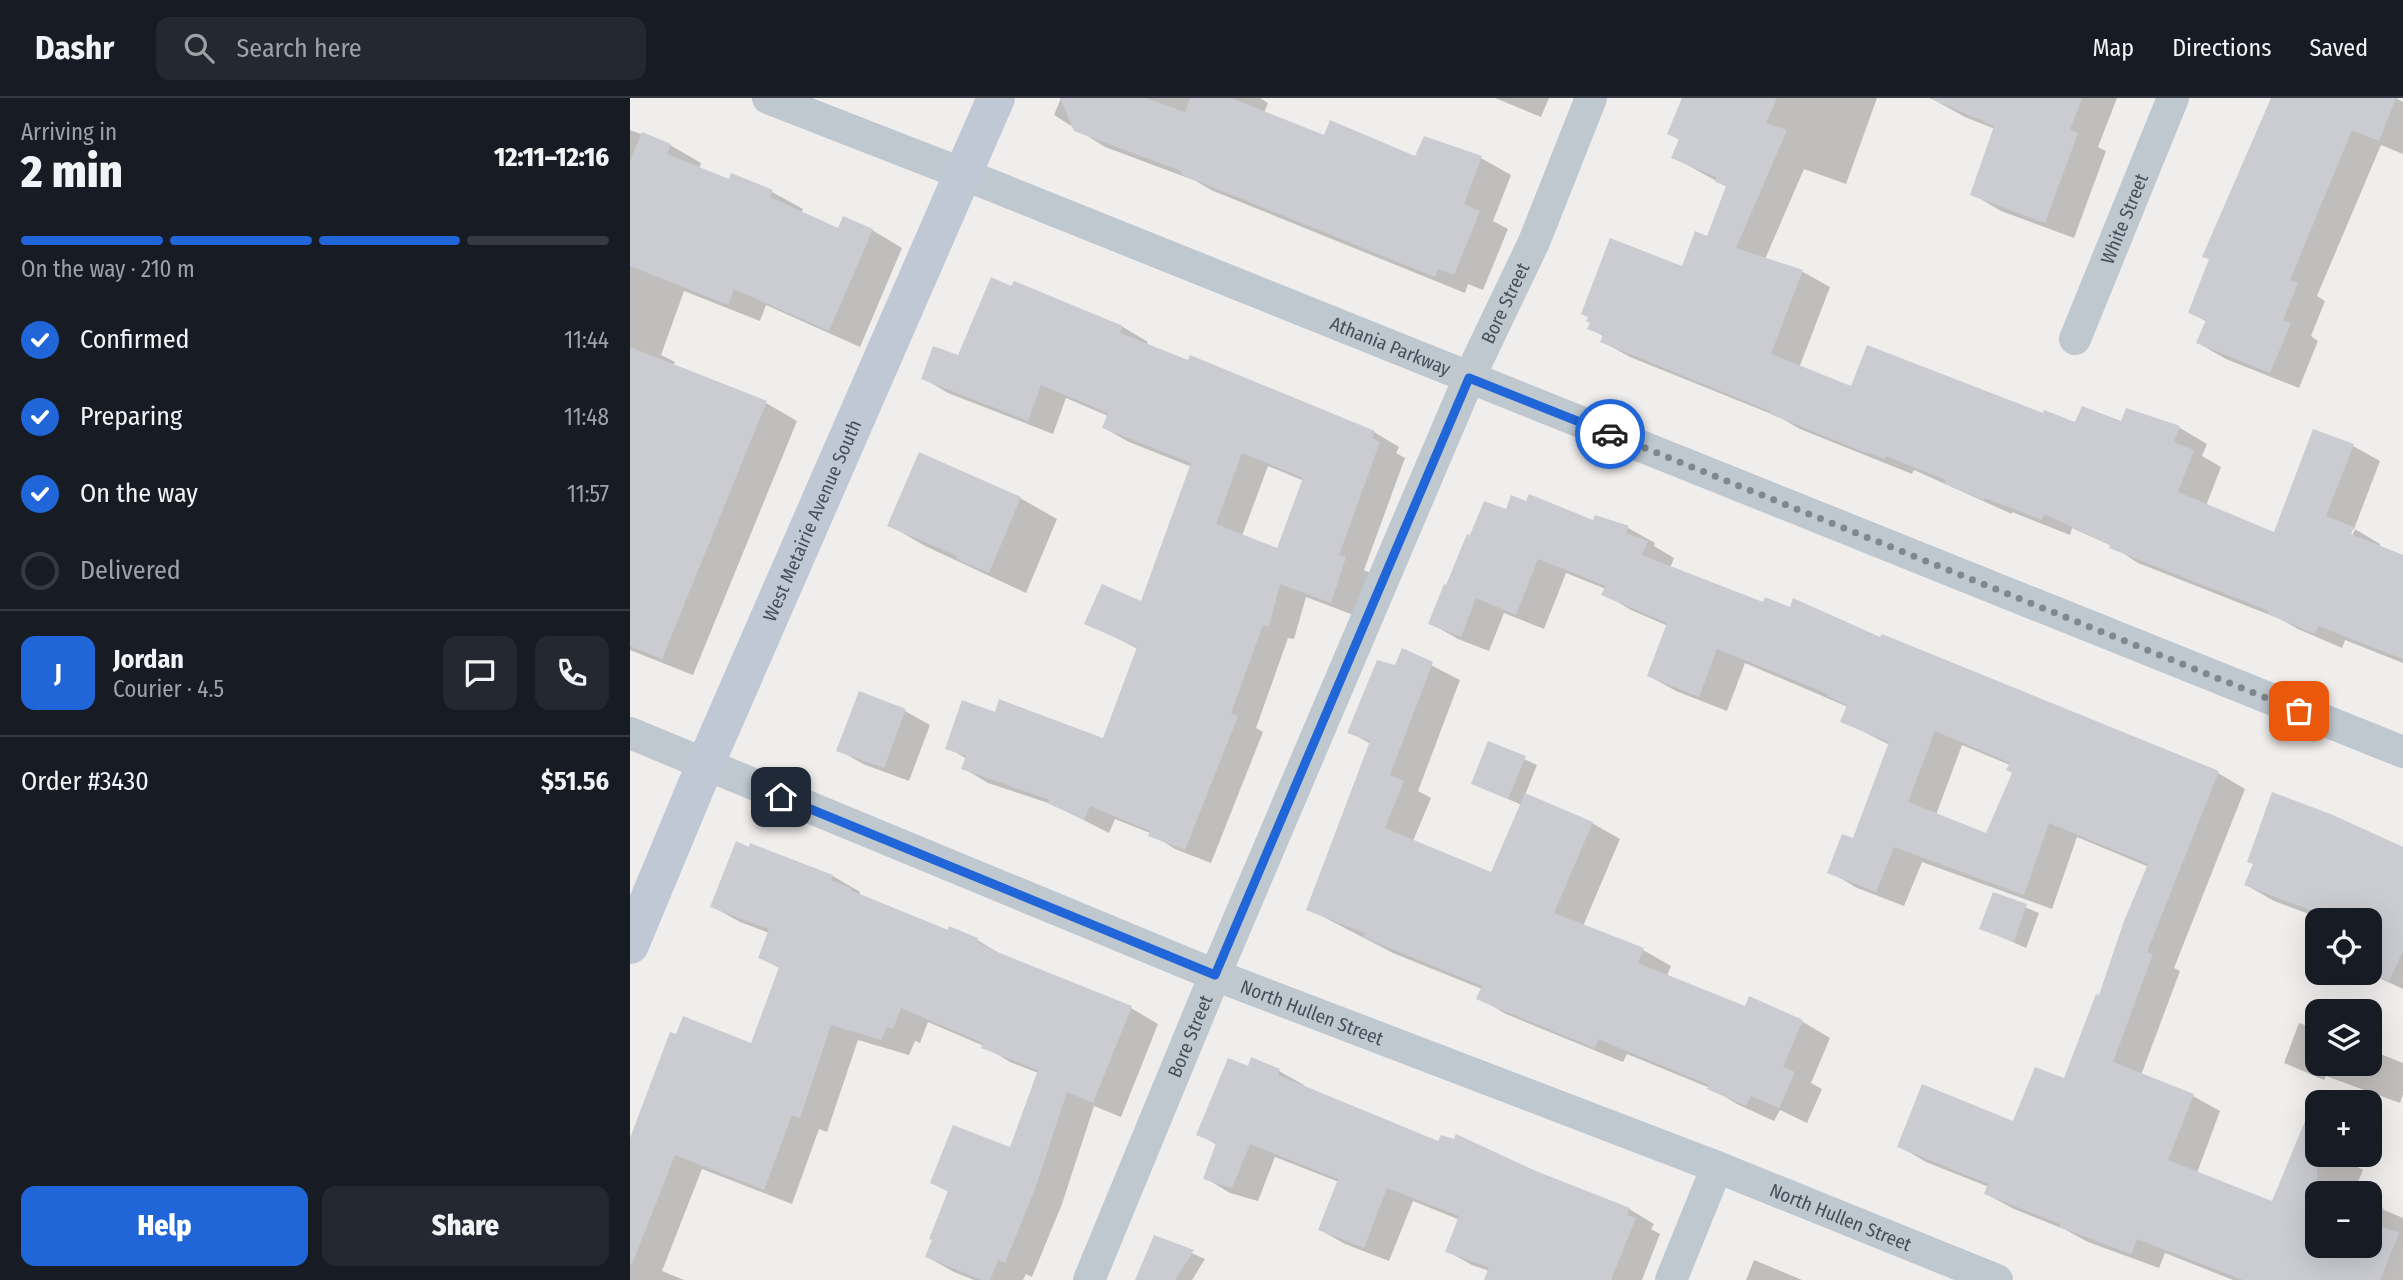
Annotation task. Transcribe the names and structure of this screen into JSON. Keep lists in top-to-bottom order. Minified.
{"streets":{"main road":["West Metairie Avenue South"],"street":["White Street","Bore Street","Athania Parkway","North Hullen Street"]},"crossings":[["Bore Street","Athania Parkway"],["Bore Street","North Hullen Street"],["Athania Parkway","West Metairie Avenue South"],["West Metairie Avenue South","North Hullen Street"]],"page":{"header":"Dashr","search":"Search here","nav":["Map","Directions","Saved"],"heading":["2 min","Arriving in","12:11–12:16"],"panel":["Jordan","Courier · 4.5","Order #3430","$51.56"],"bar":"On the way · 210 m","list":[["Confirmed","11:44"],["Preparing","11:48"],["On the way","11:57"],"Delivered"],"round":"J","map_buttons":["+","−"],"buttons":["Help","Share"]}}
